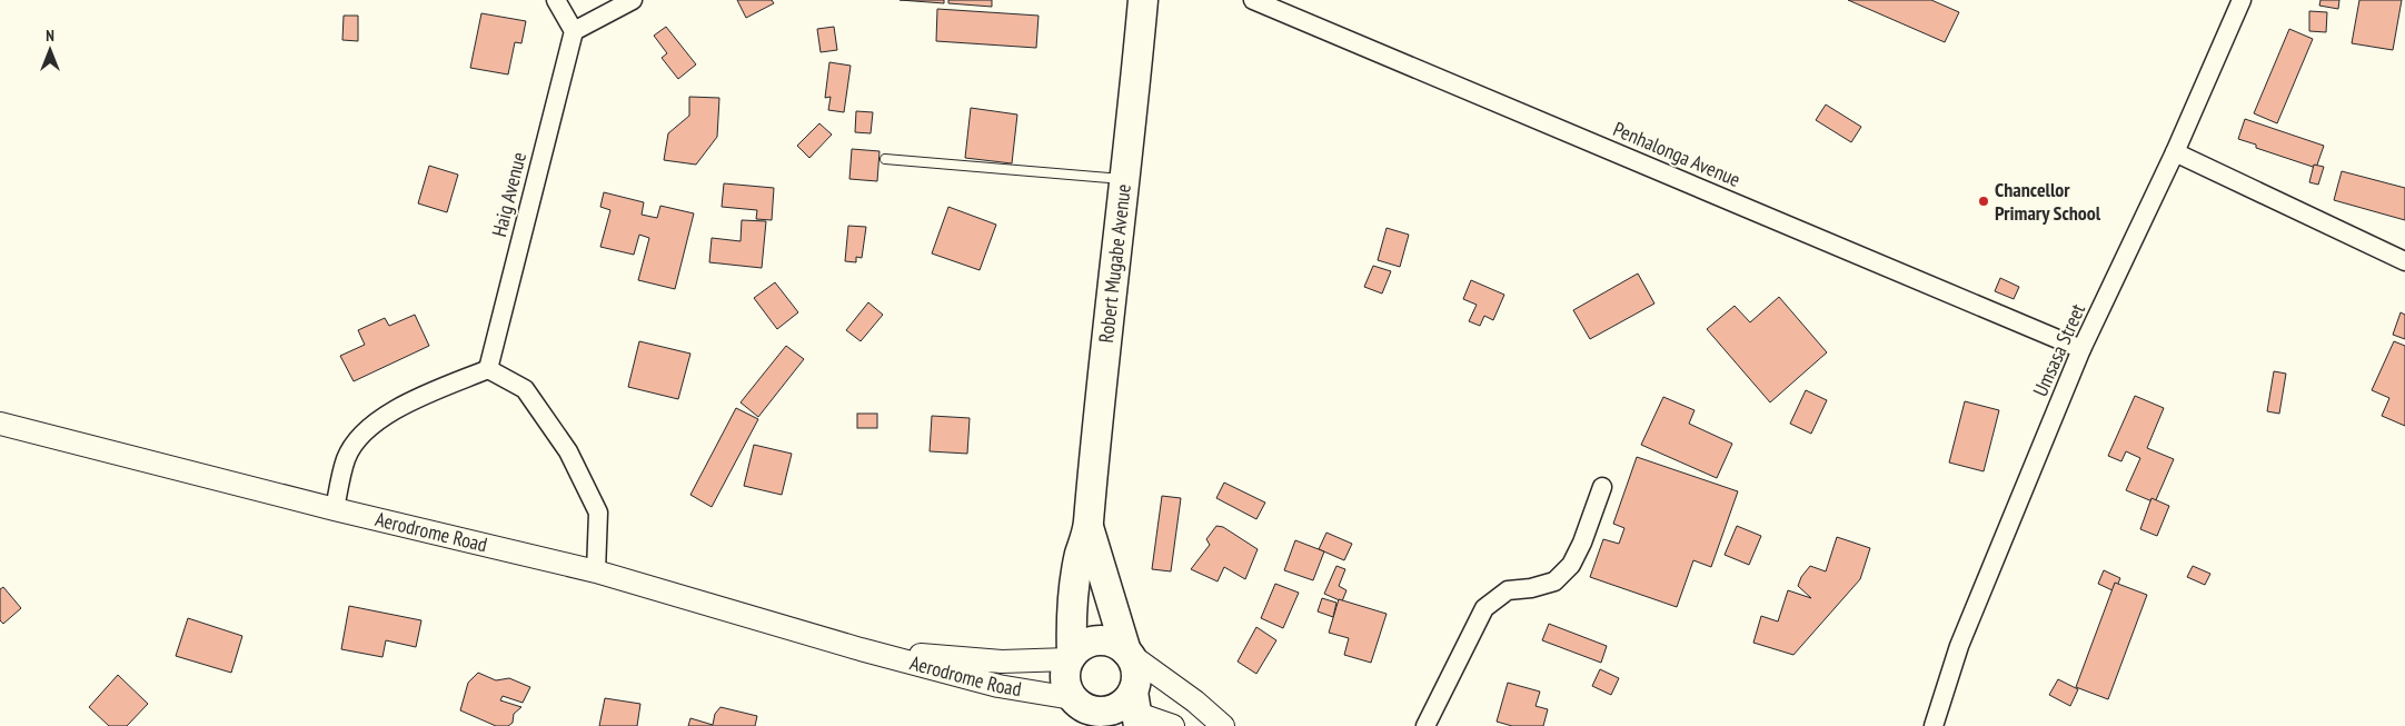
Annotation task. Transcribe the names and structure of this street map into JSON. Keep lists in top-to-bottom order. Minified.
{"streets":{"highway":["Robert Mugabe Avenue"],"street":["Penhalonga Avenue","Haig Avenue","Umsasa Street","Aerodrome Road"]},"crossings":[["Penhalonga Avenue","Umsasa Street"],["Robert Mugabe Avenue","Aerodrome Road"]],"places":["Chancellor Primary School"],"north":"top"}
